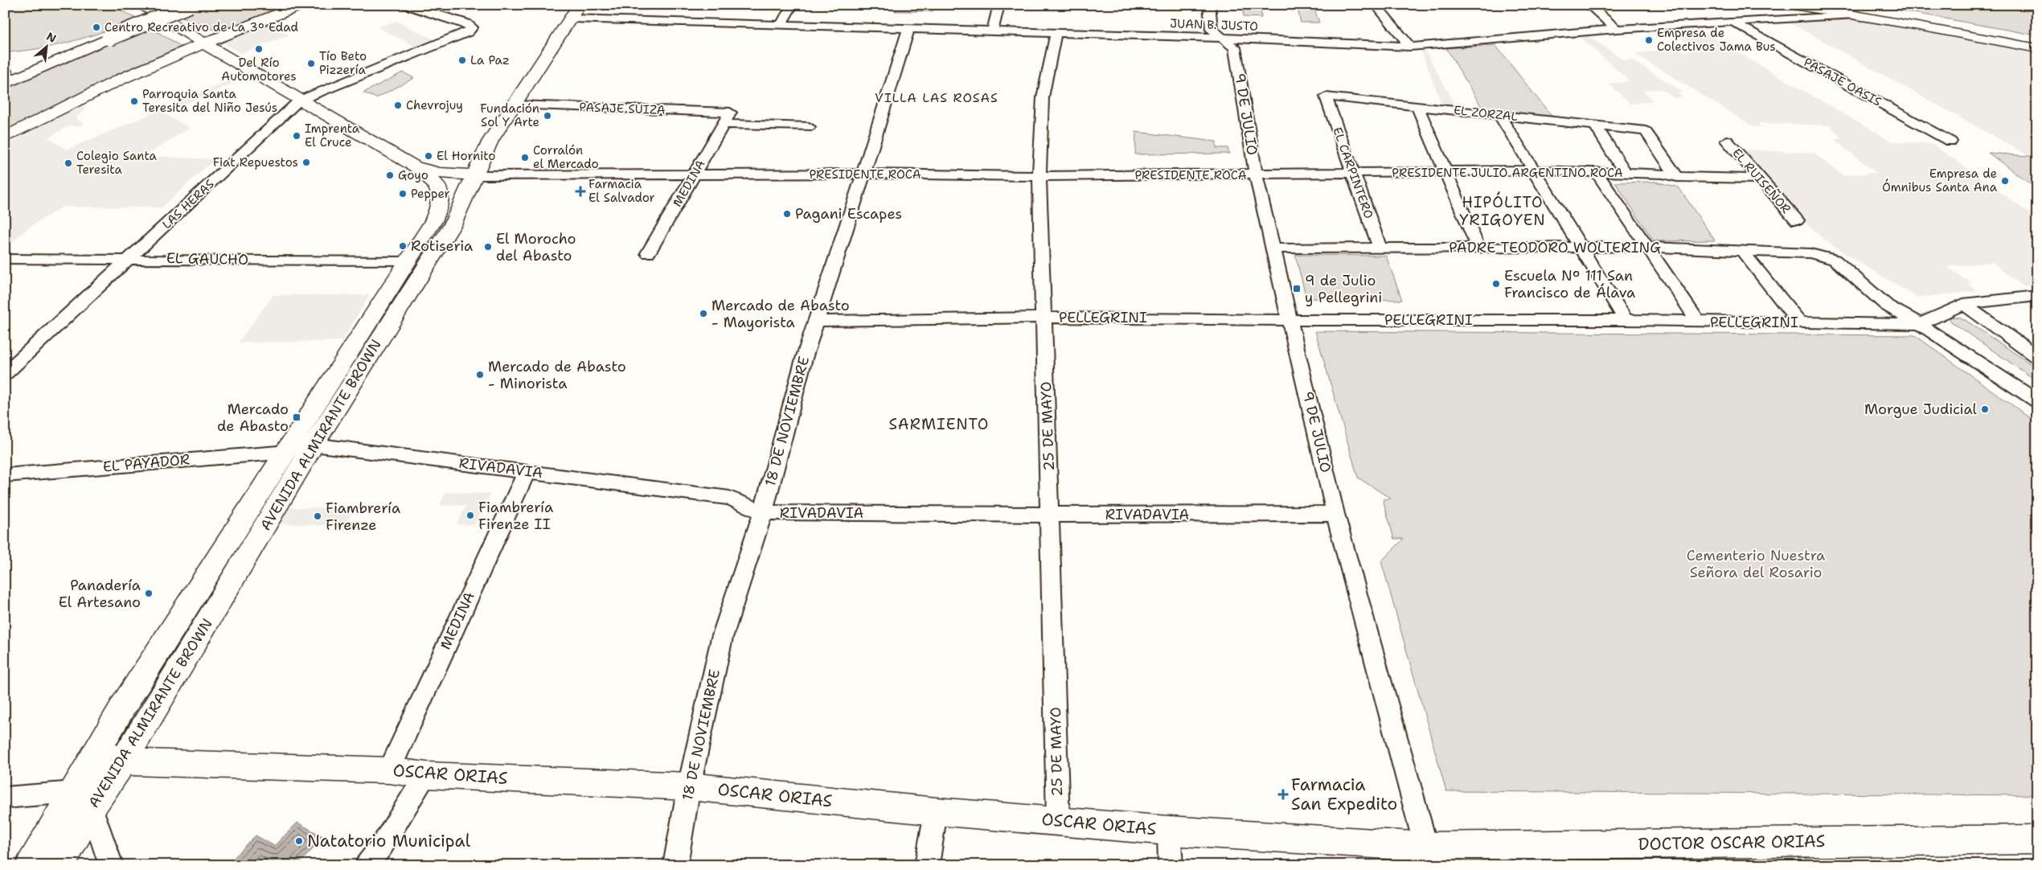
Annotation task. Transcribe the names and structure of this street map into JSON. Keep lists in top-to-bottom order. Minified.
{"streets":{"main road":["AVENIDA ALMIRANTE BROWN","OSCAR ORIAS","DOCTOR OSCAR ORIAS"],"street":["JUAN B. JUSTO","PASAJE OASIS","PASAJE SUIZA","EL ZORZAL","9 DE JULIO","EL CARPINTERO","PRESIDENTE JULIO ARGENTINO ROCA","PRESIDENTE ROCA","EL RUISEÑOR","MEDINA","LAS HERAS","PADRE TEODORO WOLTERING","EL GAUCHO","PELLEGRINI","18 DE NOVIEMBRE","25 DE MAYO","EL PAYADOR","RIVADAVIA"]},"crossings":[["JUAN B. JUSTO","PASAJE OASIS"],["JUAN B. JUSTO","9 DE JULIO"],["JUAN B. JUSTO","18 DE NOVIEMBRE"],["JUAN B. JUSTO","25 DE MAYO"],["JUAN B. JUSTO","AVENIDA ALMIRANTE BROWN"],["PASAJE SUIZA","MEDINA"],["PASAJE SUIZA","AVENIDA ALMIRANTE BROWN"],["EL ZORZAL","EL CARPINTERO"],["EL ZORZAL","PRESIDENTE JULIO ARGENTINO ROCA"],["9 DE JULIO","PRESIDENTE JULIO ARGENTINO ROCA"],["9 DE JULIO","PRESIDENTE ROCA"],["9 DE JULIO","PADRE TEODORO WOLTERING"],["9 DE JULIO","PELLEGRINI"],["9 DE JULIO","RIVADAVIA"],["9 DE JULIO","OSCAR ORIAS"],["9 DE JULIO","DOCTOR OSCAR ORIAS"],["EL CARPINTERO","PRESIDENTE JULIO ARGENTINO ROCA"],["EL CARPINTERO","PADRE TEODORO WOLTERING"],["PRESIDENTE JULIO ARGENTINO ROCA","PRESIDENTE ROCA"],["PRESIDENTE JULIO ARGENTINO ROCA","EL RUISEÑOR"],["PRESIDENTE ROCA","MEDINA"],["PRESIDENTE ROCA","18 DE NOVIEMBRE"],["PRESIDENTE ROCA","25 DE MAYO"],["PRESIDENTE ROCA","AVENIDA ALMIRANTE BROWN"],["MEDINA","RIVADAVIA"],["MEDINA","OSCAR ORIAS"],["LAS HERAS","EL GAUCHO"],["PADRE TEODORO WOLTERING","PELLEGRINI"],["EL GAUCHO","AVENIDA ALMIRANTE BROWN"],["PELLEGRINI","18 DE NOVIEMBRE"],["PELLEGRINI","25 DE MAYO"],["18 DE NOVIEMBRE","RIVADAVIA"],["18 DE NOVIEMBRE","OSCAR ORIAS"],["25 DE MAYO","RIVADAVIA"],["25 DE MAYO","OSCAR ORIAS"],["AVENIDA ALMIRANTE BROWN","EL PAYADOR"],["AVENIDA ALMIRANTE BROWN","RIVADAVIA"],["AVENIDA ALMIRANTE BROWN","OSCAR ORIAS"],["EL PAYADOR","RIVADAVIA"],["OSCAR ORIAS","DOCTOR OSCAR ORIAS"]],"districts":["VILLA LAS ROSAS","HIPÓLITO YRIGOYEN","SARMIENTO"],"parks":["Cementerio Nuestra Señora del Rosario"],"places":{"other":["Centro Recreativo de La 3º Edad","Empresa de Colectivos Jama Bus","Del Río Automotores","La Paz","Tío Beto Pizzería","Parroquia Santa Teresita del Niño Jesús","Chevrojuy","Fundación Sol Y Arte","Imprenta El Cruce","El Hornito","Corralón el Mercado","Fiat Repuestos","Colegio Santa Teresita","Goyo","Empresa de Ómnibus Santa Ana","Pepper","Pagani Escapes","Rotiseria","El Morocho del Abasto","Escuela Nº 111 San Francisco de Álava","Mercado de Abasto - Mayorista","Mercado de Abasto - Minorista","Morgue Judicial","Fiambrería Firenze II","Fiambrería Firenze","Panadería El Artesano","Natatorio Municipal"],"health":["Farmacia El Salvador","Farmacia San Expedito"],"transit":["9 de Julio y Pellegrini","Mercado de Abasto"]},"north":"top right"}
